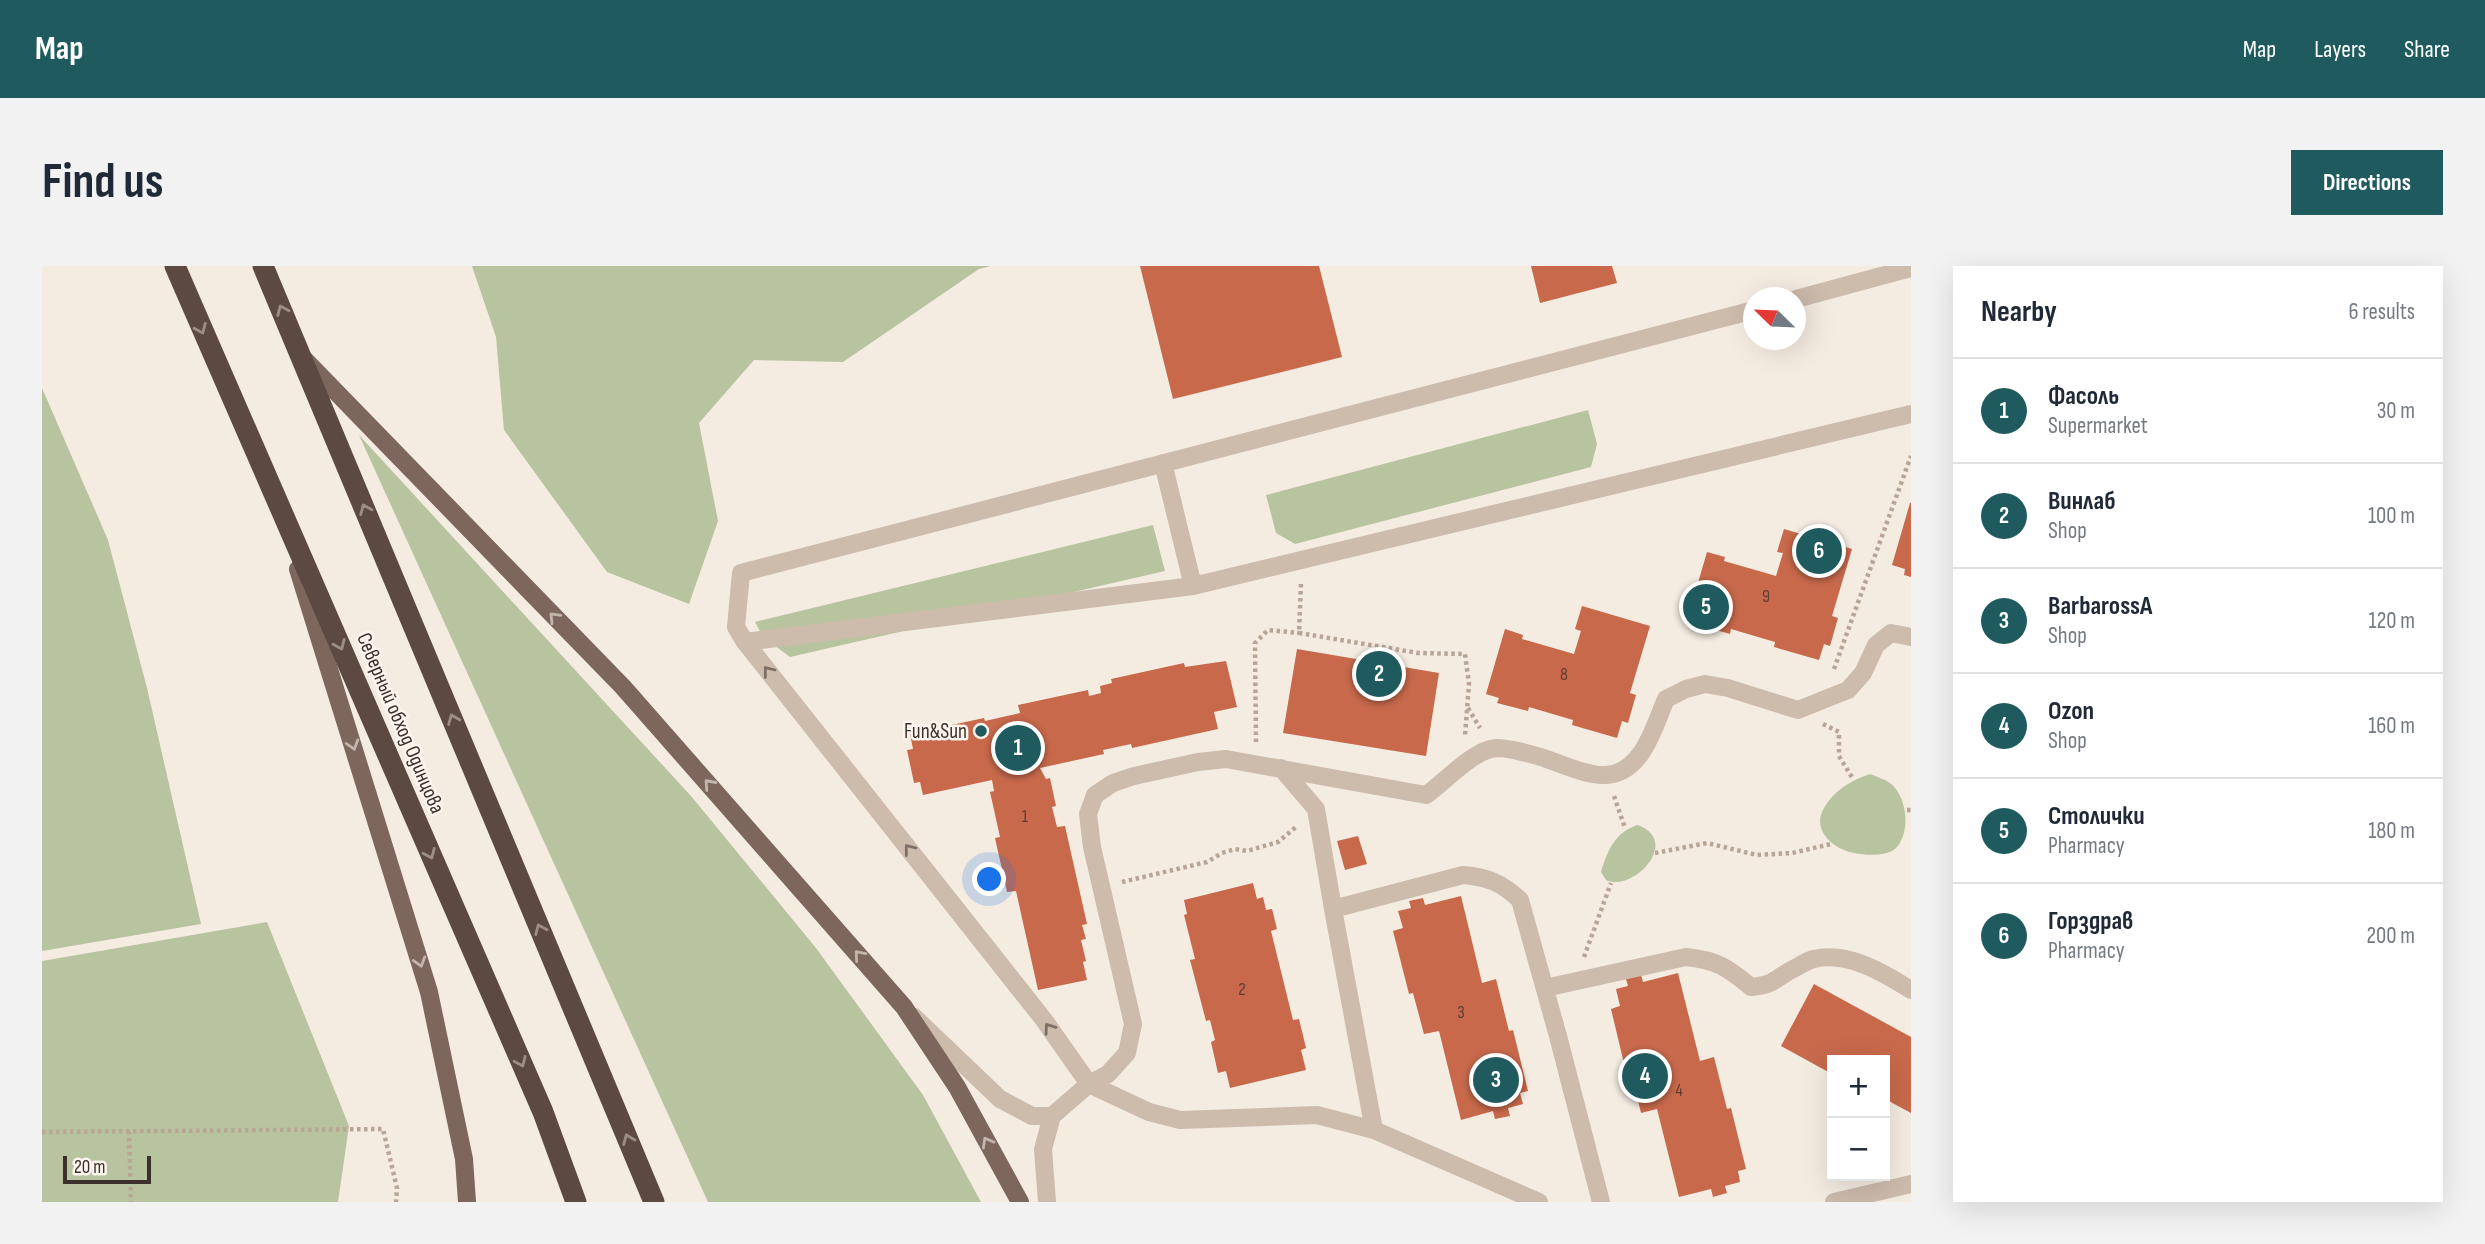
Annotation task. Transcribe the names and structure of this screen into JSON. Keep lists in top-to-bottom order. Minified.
{"streets":{"highway":["Северный обход Одинцова"]},"places":["Fun&Sun"],"house_numbers":["9","8","1","2","3","4"],"scale_bar":"20 m","north":"top left","page":{"header":"Map","nav":["Map","Layers","Share"],"buttons":"Directions","title":"Find us","heading":["Nearby","6 results"],"list":[{"mark":"1","name":"Фасоль","note":"Supermarket","value":"30 m"},{"mark":"2","name":"Винлаб","note":"Shop","value":"100 m"},{"mark":"3","name":"BarbarossA","note":"Shop","value":"120 m"},{"mark":"4","name":"Ozon","note":"Shop","value":"160 m"},{"mark":"5","name":"Столички","note":"Pharmacy","value":"180 m"},{"mark":"6","name":"Горздрав","note":"Pharmacy","value":"200 m"}],"pins":["6","5","2","1","4","3"],"map_buttons":["+","−"],"scale":"20 m"}}
